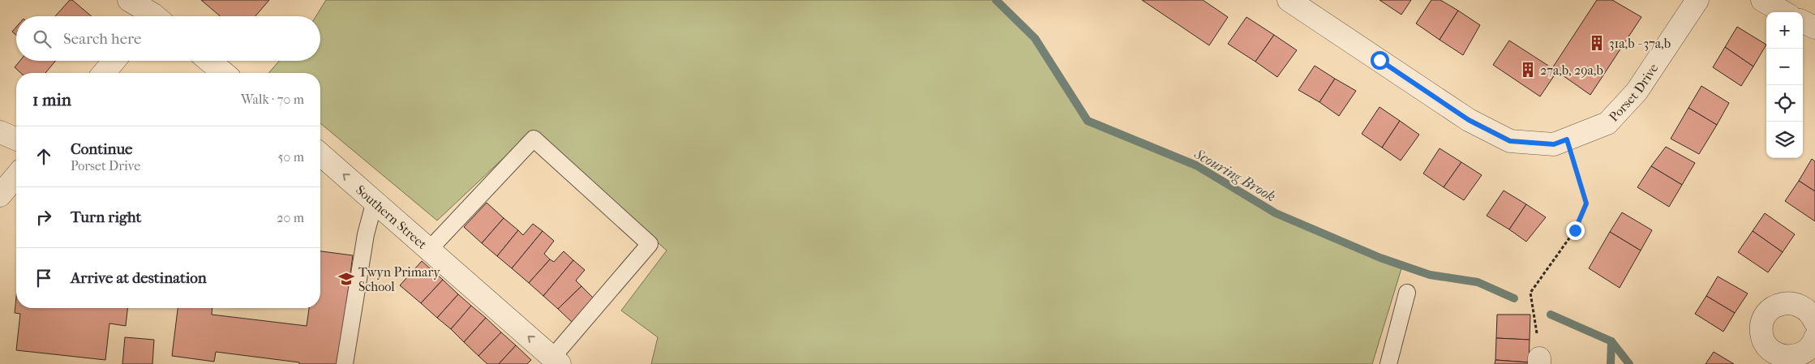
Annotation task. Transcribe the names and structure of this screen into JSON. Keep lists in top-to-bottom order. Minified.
{"streets":{"street":["Porset Drive","Southern Street"]},"one_way":["Southern Street"],"water":["Scouring Brook"],"places":{"building":["31a,b - 37a,b","27a,b, 29a,b"],"school or university":["Twyn Primary School"]},"page":{"map_buttons":["+","−"],"search":"Search here","heading":["1 min","Walk · 70 m"],"list":[["Continue","Porset Drive","50 m"],["Turn right","20 m"],"Arrive at destination"]}}
